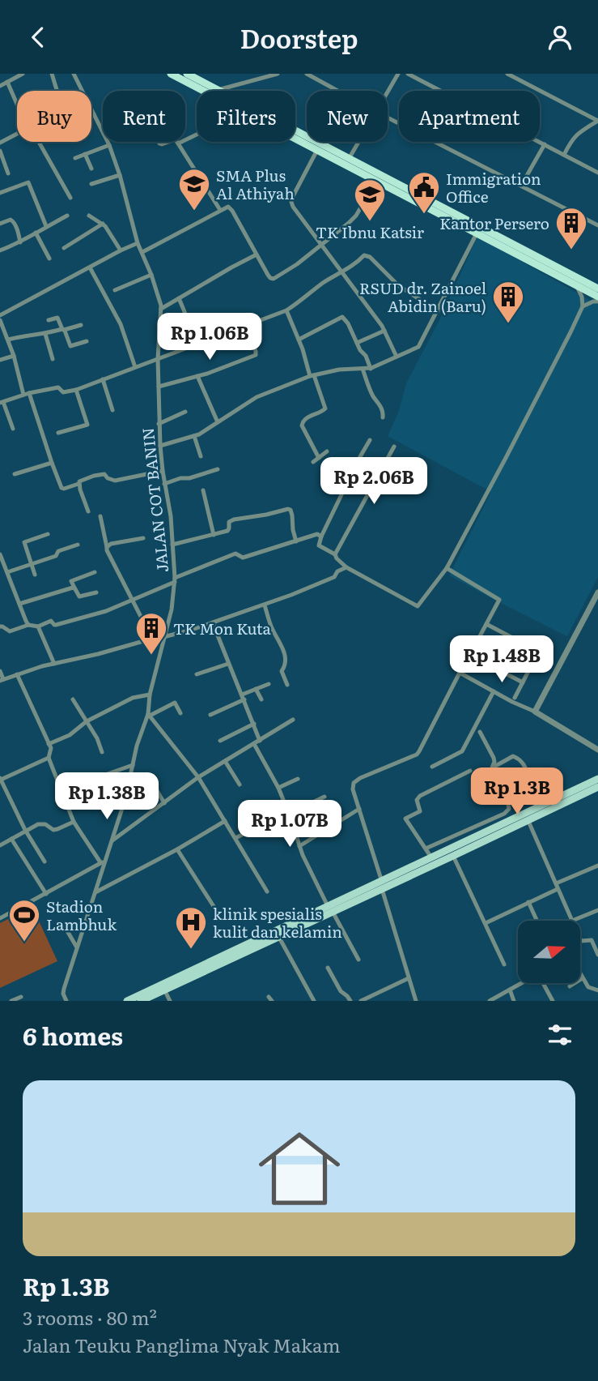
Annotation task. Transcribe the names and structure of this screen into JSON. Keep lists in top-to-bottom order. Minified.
{"streets":{"street":["JALAN COT BANIN"]},"places":{"school or university":["SMA Plus Al Athiyah","TK Ibnu Katsir"],"public building":["Immigration Office"],"building":["Kantor Persero","RSUD dr. Zainoel Abidin (Baru)","TK Mon Kuta"],"sports":["Stadion Lambhuk"],"hospital":["klinik spesialis kulit dan kelamin"]},"north":"right","page":{"header":"Doorstep","chip":["Buy","Rent","Filters","New","Apartment"],"price":["Rp 1.06B","Rp 2.06B","Rp 1.48B","Rp 1.3B","Rp 1.38B","Rp 1.07B"],"heading":"6 homes","list":[{"name":"Rp 1.3B","note":"3 rooms · 80 m² · Jalan Teuku Panglima Nyak Makam"}]}}
